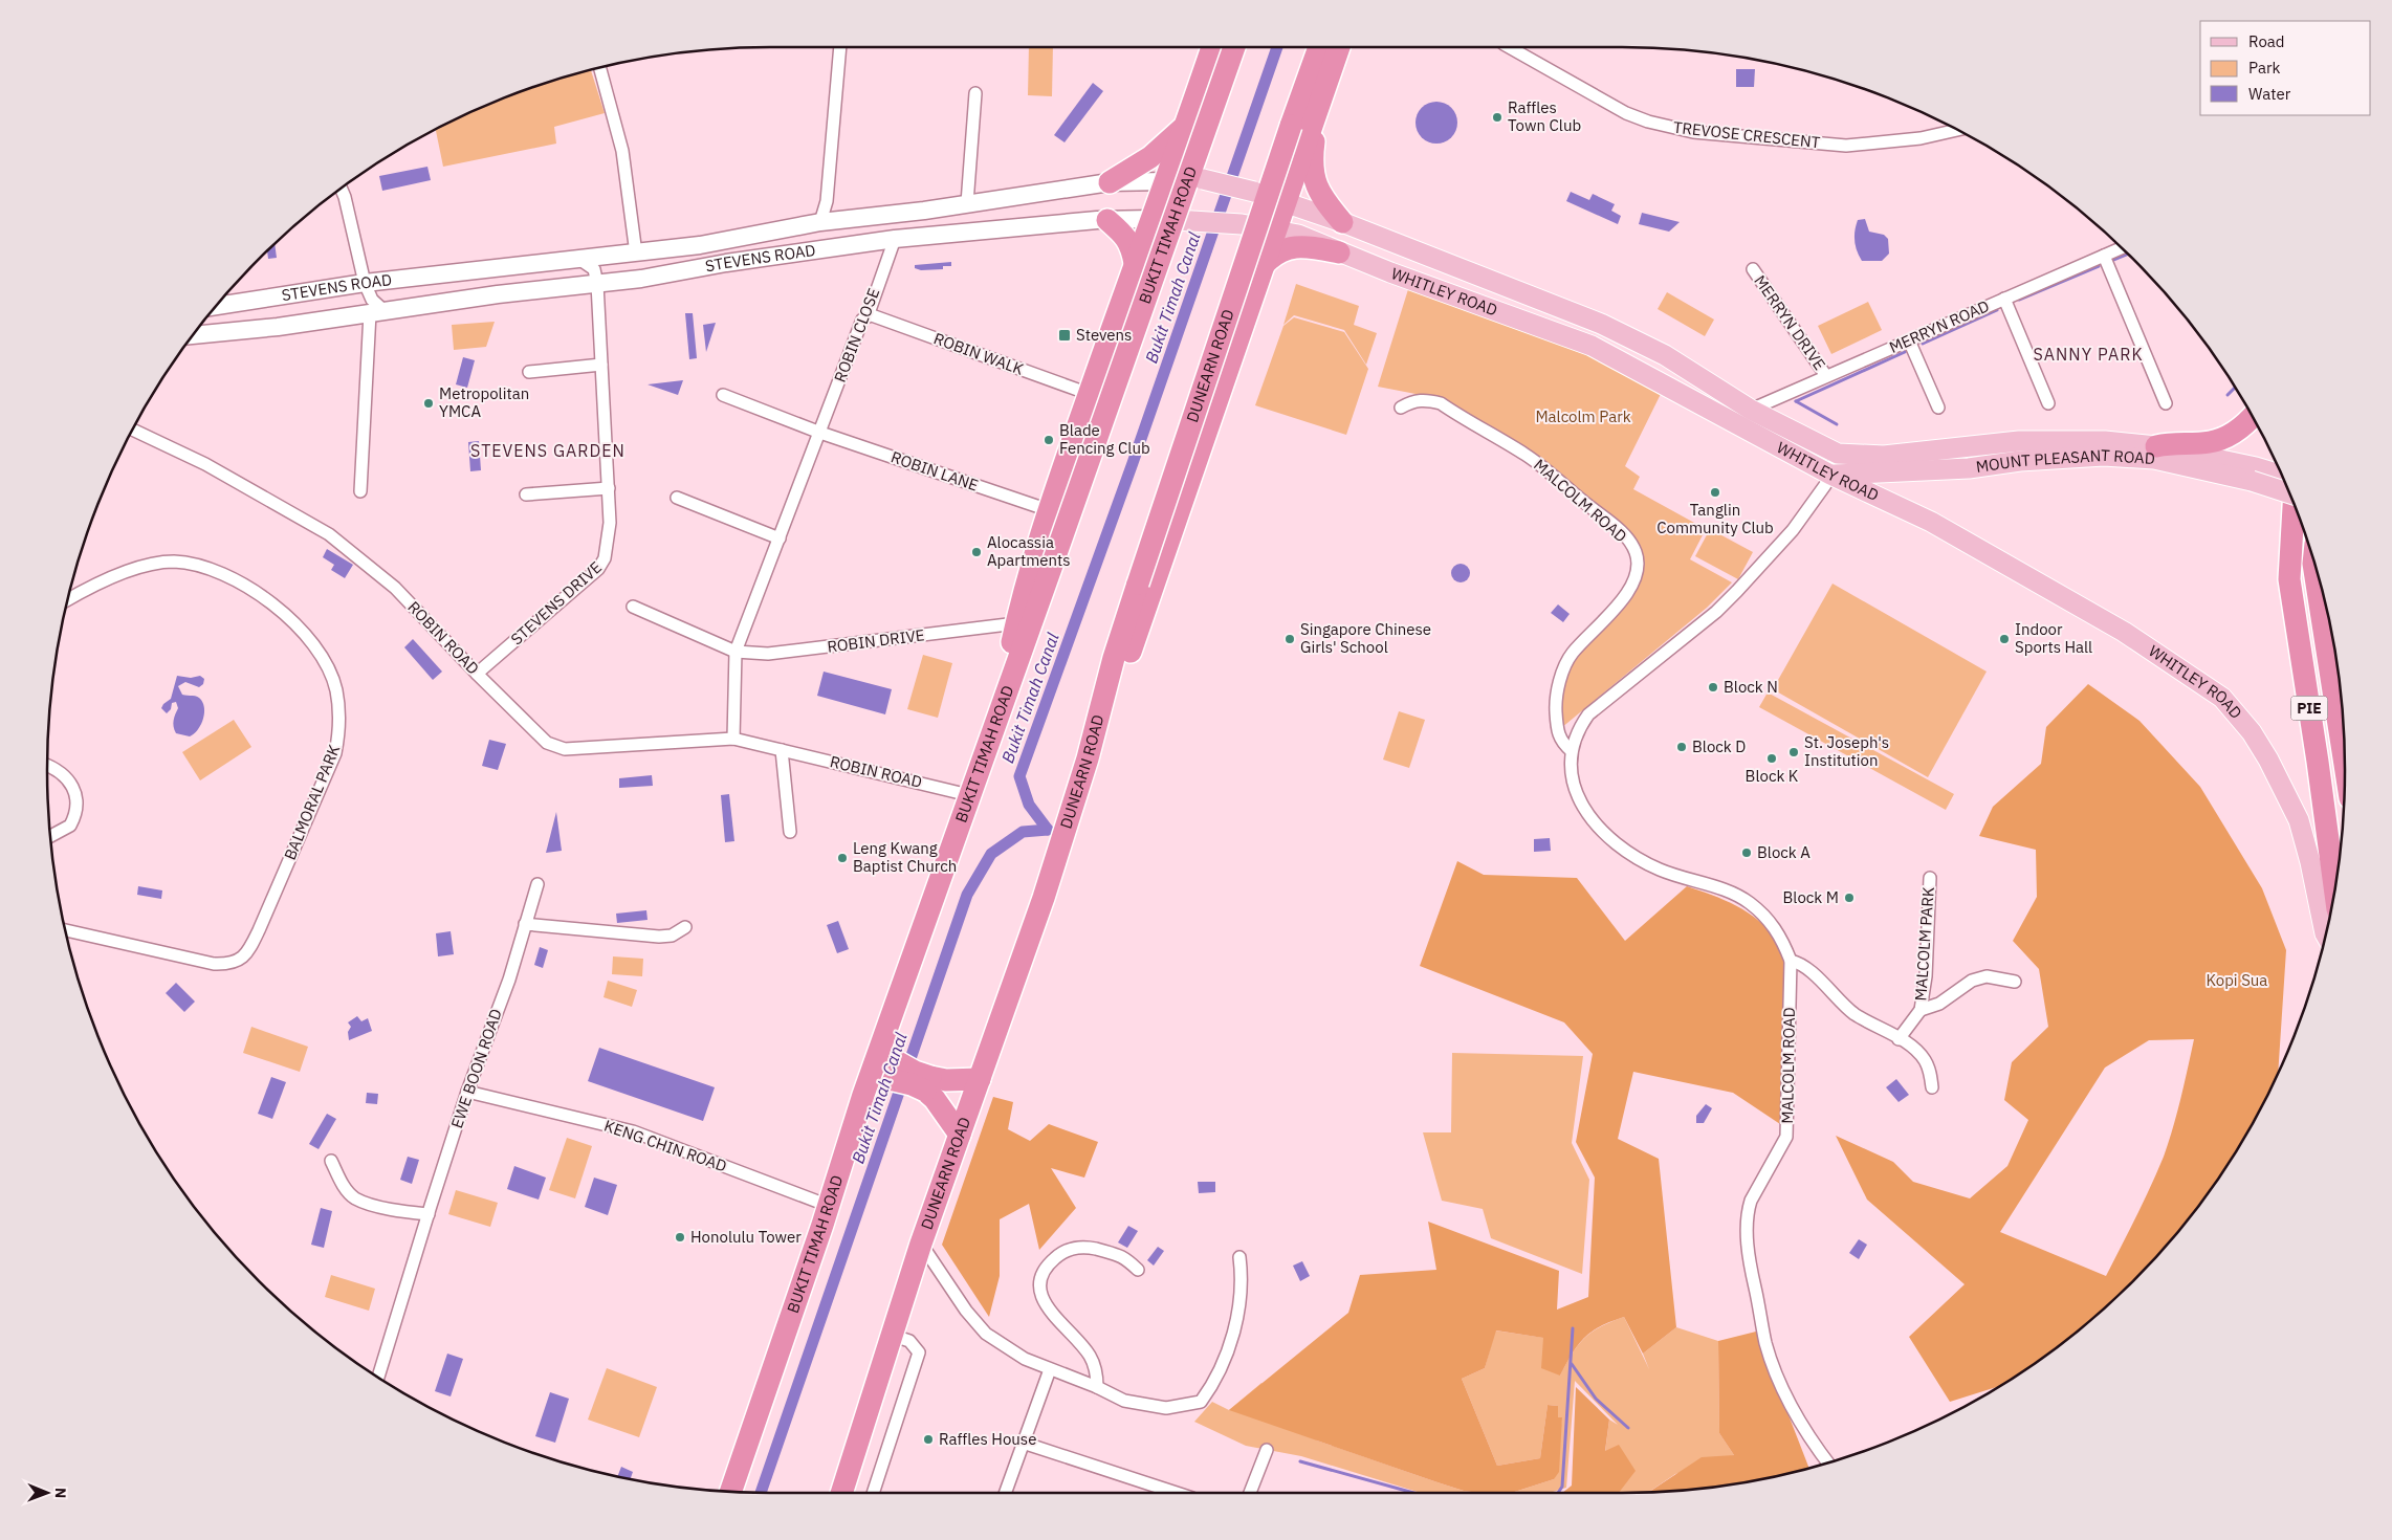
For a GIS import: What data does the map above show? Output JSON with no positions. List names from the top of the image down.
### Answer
{
  "streets": {
    "highway": ["BUKIT TIMAH ROAD", "DUNEARN ROAD", "PIE"],
    "main road": ["STEVENS ROAD", "WHITLEY ROAD", "MOUNT PLEASANT ROAD"],
    "street": [
      "TREVOSE CRESCENT",
      "MERRYN DRIVE",
      "MERRYN ROAD",
      "ROBIN CLOSE",
      "ROBIN WALK",
      "ROBIN LANE",
      "MALCOLM ROAD",
      "STEVENS DRIVE",
      "ROBIN ROAD",
      "ROBIN DRIVE",
      "BALMORAL PARK",
      "MALCOLM PARK",
      "EWE BOON ROAD",
      "KENG CHIN ROAD"
    ]
  },
  "crossings": [
    ["BUKIT TIMAH ROAD", "ROBIN ROAD"],
    ["BUKIT TIMAH ROAD", "KENG CHIN ROAD"],
    ["STEVENS ROAD", "WHITLEY ROAD"],
    ["STEVENS ROAD", "ROBIN CLOSE"],
    ["STEVENS ROAD", "STEVENS DRIVE"],
    ["WHITLEY ROAD", "MERRYN ROAD"],
    ["WHITLEY ROAD", "MOUNT PLEASANT ROAD"],
    ["WHITLEY ROAD", "MALCOLM ROAD"],
    ["MERRYN DRIVE", "MERRYN ROAD"],
    ["ROBIN CLOSE", "ROBIN WALK"],
    ["ROBIN CLOSE", "ROBIN LANE"],
    ["ROBIN CLOSE", "ROBIN ROAD"],
    ["ROBIN CLOSE", "ROBIN DRIVE"],
    ["MOUNT PLEASANT ROAD", "MALCOLM ROAD"],
    ["STEVENS DRIVE", "ROBIN ROAD"],
    ["EWE BOON ROAD", "KENG CHIN ROAD"]
  ],
  "districts": ["SANNY PARK", "STEVENS GARDEN"],
  "water": ["Bukit Timah Canal"],
  "parks": ["Malcolm Park", "Kopi Sua"],
  "places": {
    "other": [
      "Raffles Town Club",
      "Metropolitan YMCA",
      "Blade Fencing Club",
      "Tanglin Community Club",
      "Alocassia Apartments",
      "Singapore Chinese Girls' School",
      "Indoor Sports Hall",
      "Block N",
      "Block D",
      "St. Joseph's Institution",
      "Block K",
      "Block A",
      "Leng Kwang Baptist Church",
      "Block M",
      "Honolulu Tower",
      "Raffles House"
    ],
    "transit": ["Stevens"]
  },
  "legend": ["Road", "Park", "Water"],
  "north": "right"
}
